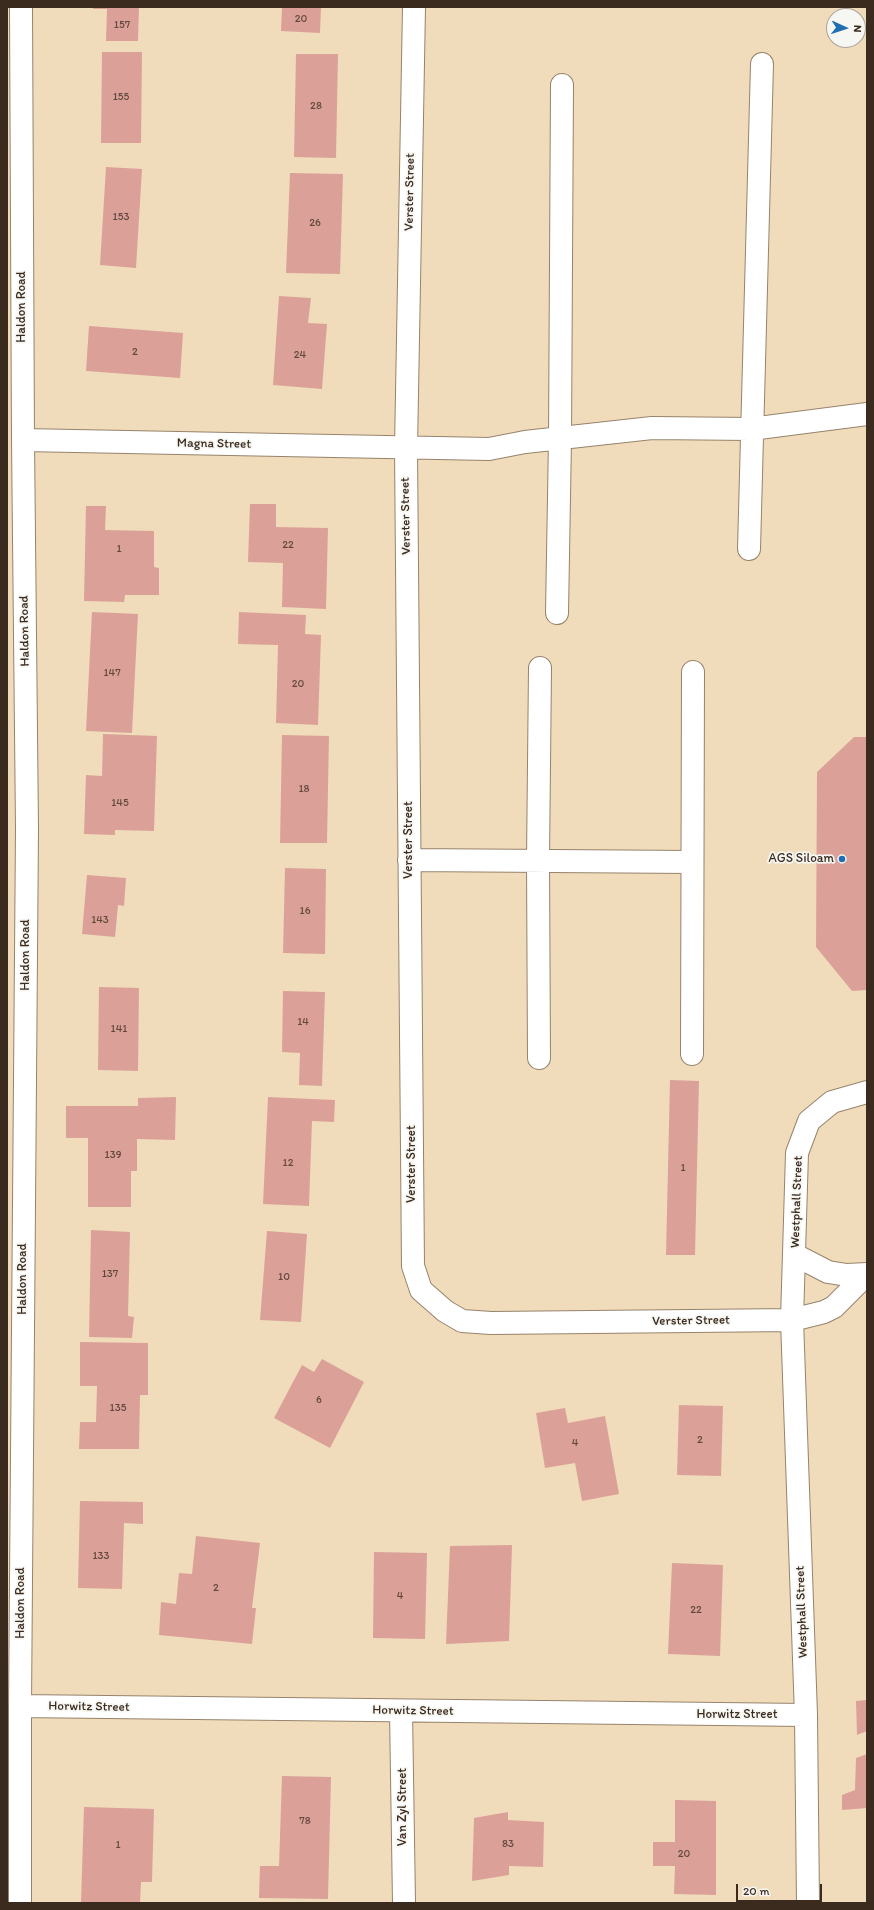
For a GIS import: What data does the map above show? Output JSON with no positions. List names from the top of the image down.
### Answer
{
  "streets": {
    "street": [
      "Verster Street",
      "Haldon Road",
      "Magna Street",
      "Westphall Street",
      "Horwitz Street",
      "Van Zyl Street"
    ]
  },
  "crossings": [
    ["Verster Street", "Magna Street"],
    ["Verster Street", "Westphall Street"],
    ["Haldon Road", "Magna Street"],
    ["Haldon Road", "Horwitz Street"],
    ["Westphall Street", "Horwitz Street"],
    ["Horwitz Street", "Van Zyl Street"]
  ],
  "places": ["AGS Siloam"],
  "house_numbers": [
    "20",
    "157",
    "155",
    "28",
    "153",
    "26",
    "2",
    "24",
    "22",
    "1",
    "147",
    "20",
    "18",
    "145",
    "16",
    "143",
    "14",
    "141",
    "139",
    "12",
    "1",
    "137",
    "10",
    "6",
    "135",
    "2",
    "4",
    "133",
    "2",
    "4",
    "22",
    "78",
    "83",
    "1",
    "20"
  ],
  "scale_bar": "20 m",
  "north": "right"
}
